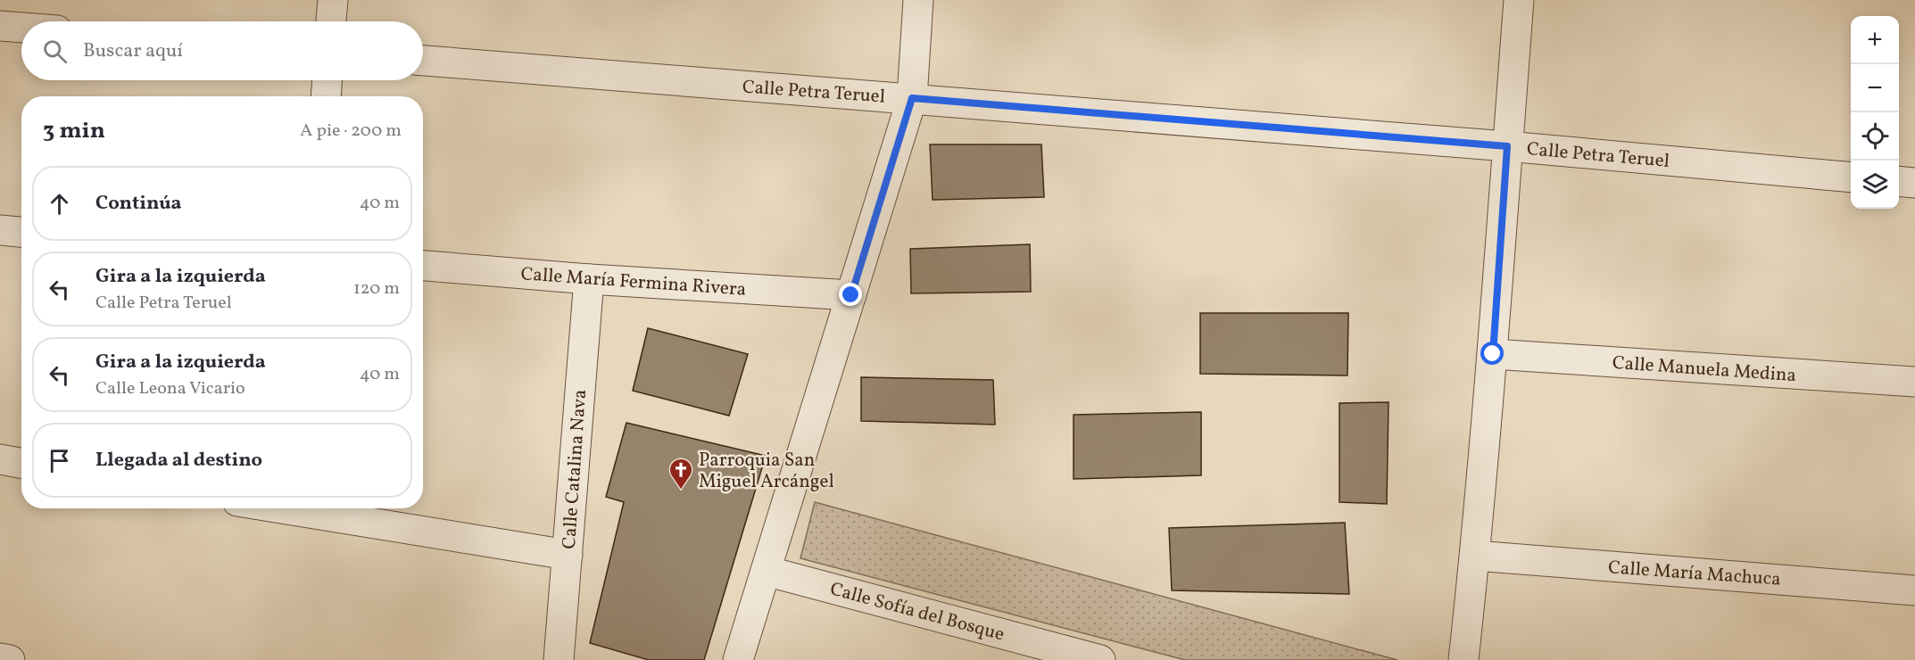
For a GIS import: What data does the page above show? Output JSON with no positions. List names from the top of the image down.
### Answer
{
  "streets": {
    "street": [
      "Calle Petra Teruel",
      "Calle María Fermina Rivera",
      "Calle Manuela Medina",
      "Calle Catalina Nava",
      "Calle María Machuca",
      "Calle Sofía del Bosque"
    ]
  },
  "crossings": [
    ["Calle María Fermina Rivera", "Calle Catalina Nava"]
  ],
  "places": {
    "church": ["Parroquia San Miguel Arcángel"]
  },
  "page": {
    "map_buttons": ["+", "−"],
    "search": "Buscar aquí",
    "heading": ["3 min", "A pie · 200 m"],
    "list": [
      ["Continúa", "40 m"],
      ["Gira a la izquierda", "Calle Petra Teruel", "120 m"],
      ["Gira a la izquierda", "Calle Leona Vicario", "40 m"],
      "Llegada al destino"
    ]
  }
}
